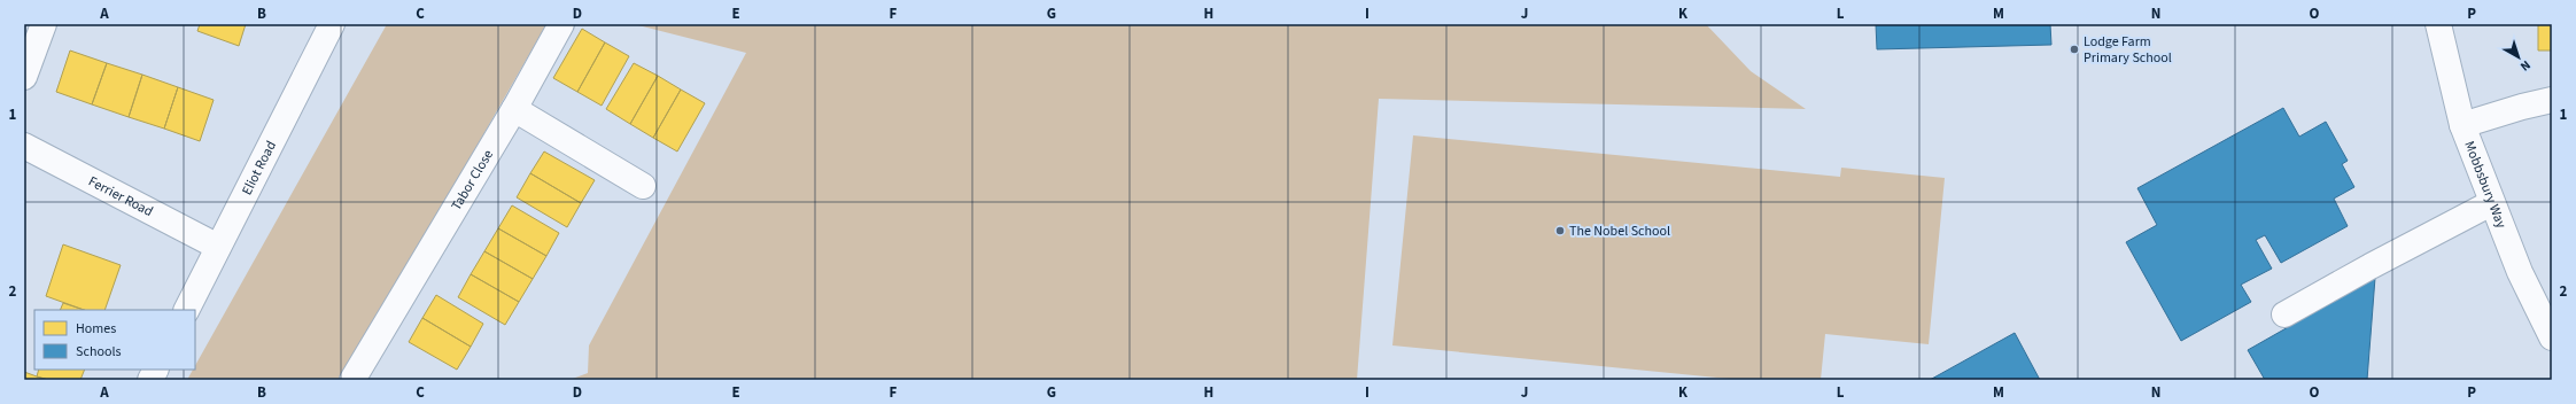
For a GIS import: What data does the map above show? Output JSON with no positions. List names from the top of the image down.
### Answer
{
  "streets": {
    "street": [
      "Eliot Road",
      "Tabor Close",
      "Mobbsbury Way",
      "Ferrier Road"
    ]
  },
  "crossings": [
    ["Eliot Road", "Ferrier Road"]
  ],
  "places": ["Lodge Farm Primary School", "The Nobel School"],
  "legend": ["Homes", "Schools"],
  "north": "bottom right",
  "grid": {
    "columns": [
      "A",
      "B",
      "C",
      "D",
      "E",
      "F",
      "G",
      "H",
      "I",
      "J",
      "K",
      "L",
      "M",
      "N",
      "O",
      "P"
    ],
    "rows": ["1", "2"]
  }
}
